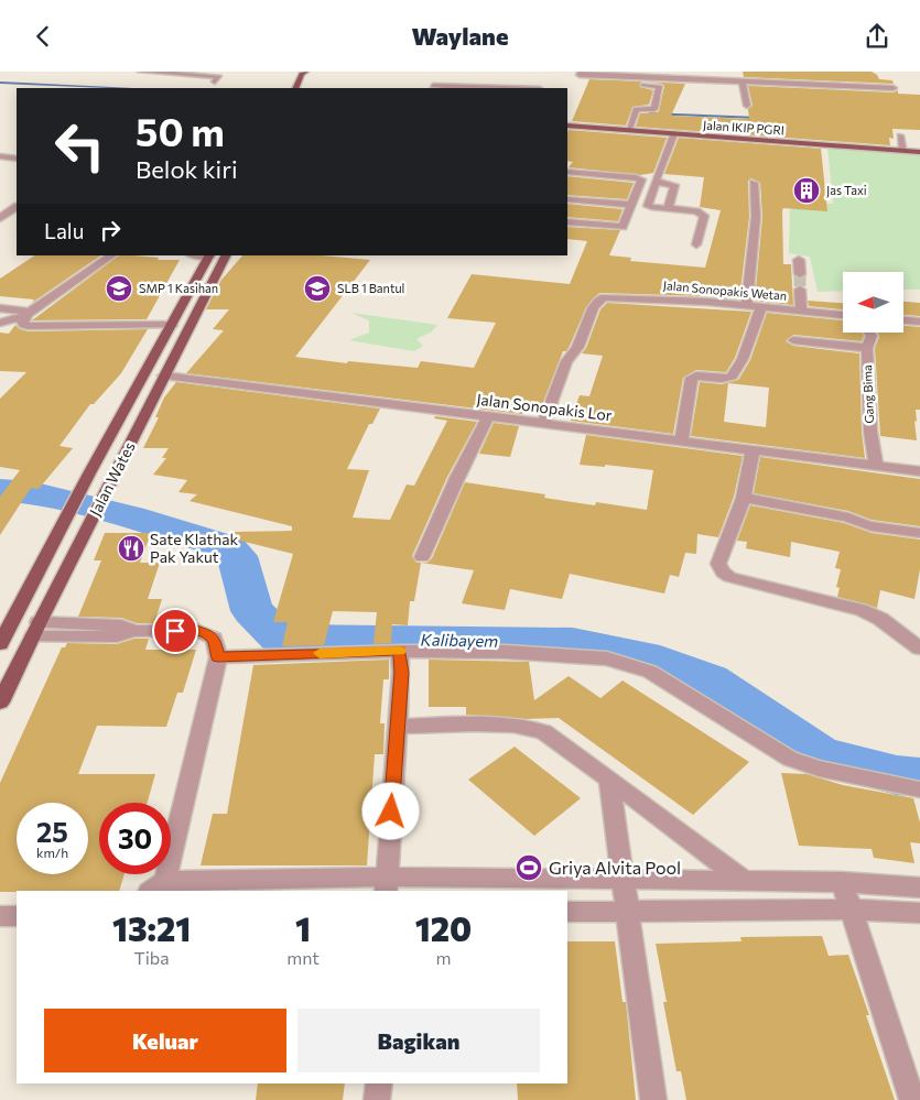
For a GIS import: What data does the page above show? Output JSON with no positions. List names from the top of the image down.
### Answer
{
  "streets": {
    "main road": ["Jalan IKIP PGRI", "Jalan Wates"],
    "street": ["Jalan Sonopakis Wetan", "Gang Bima", "Jalan Sonopakis Lor"]
  },
  "crossings": [
    ["Jalan Sonopakis Wetan", "Jalan Sonopakis Lor"],
    ["Gang Bima", "Jalan Sonopakis Lor"],
    ["Jalan Sonopakis Lor", "Jalan Wates"]
  ],
  "water": ["Kalibayem"],
  "places": {
    "building": ["Jas Taxi"],
    "school or university": ["SMP 1 Kasihan", "SLB 1 Bantul"],
    "restaurant": ["Sate Klathak Pak Yakut"],
    "sports": ["Griya Alvita Pool"]
  },
  "north": "left",
  "page": {
    "header": "Waylane",
    "turn": ["50 m", "Belok kiri"],
    "then": "Lalu",
    "speed": "25 km/h",
    "limit": "30",
    "eta": [
      "13:21",
      "Tiba",
      "1",
      "mnt",
      "120",
      "m"
    ],
    "buttons": ["Keluar", "Bagikan"]
  }
}
